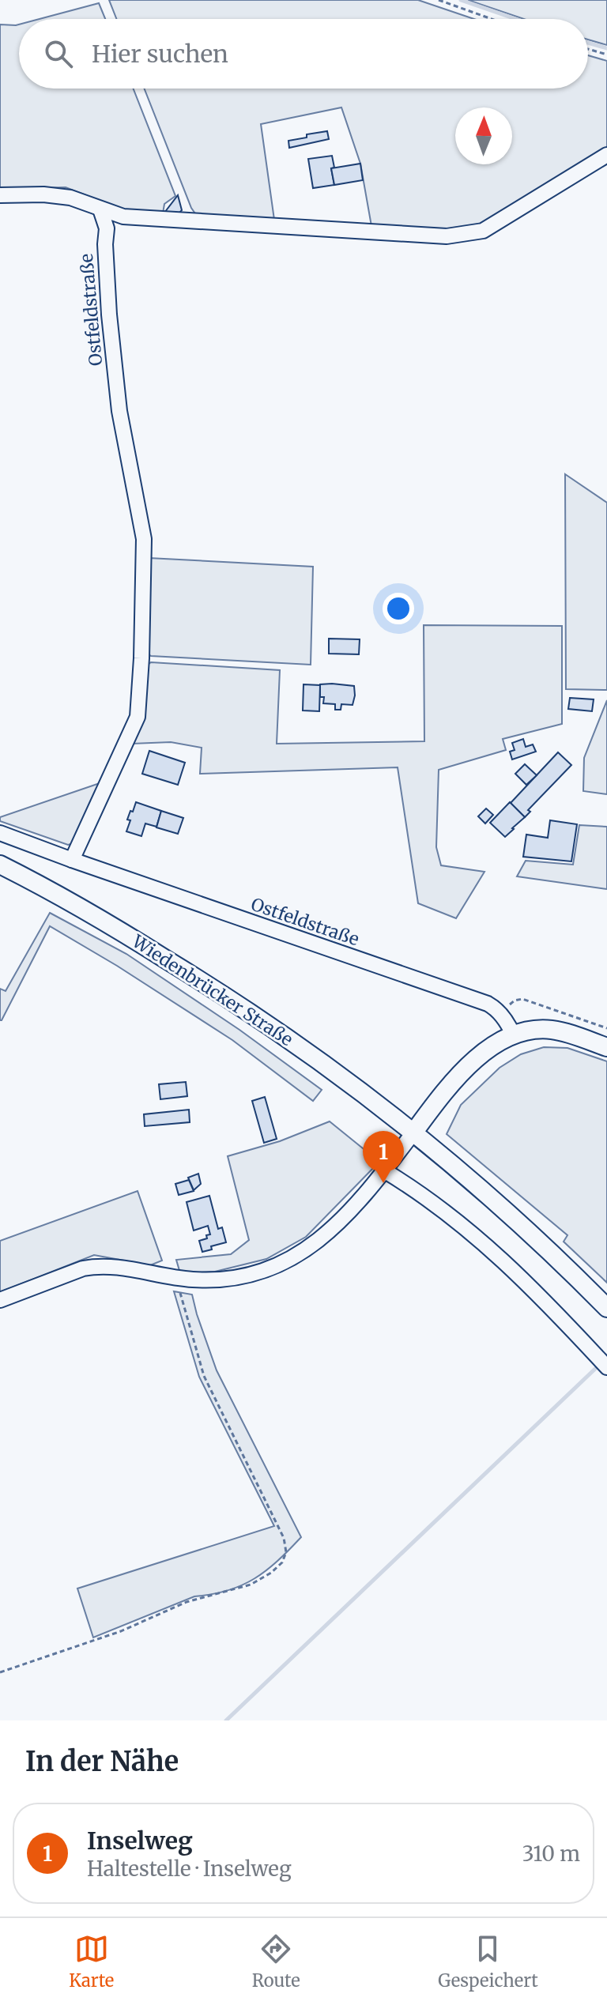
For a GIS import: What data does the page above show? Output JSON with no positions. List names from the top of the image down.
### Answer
{
  "streets": {
    "main road": ["Wiedenbrücker Straße"],
    "street": ["Ostfeldstraße"]
  },
  "north": "top",
  "page": {
    "search": "Hier suchen",
    "pins": "1",
    "heading": "In der Nähe",
    "list": [
      {
        "mark": "1",
        "name": "Inselweg",
        "note": "Haltestelle · Inselweg",
        "value": "310 m"
      }
    ],
    "nav": ["Karte", "Route", "Gespeichert"]
  }
}
